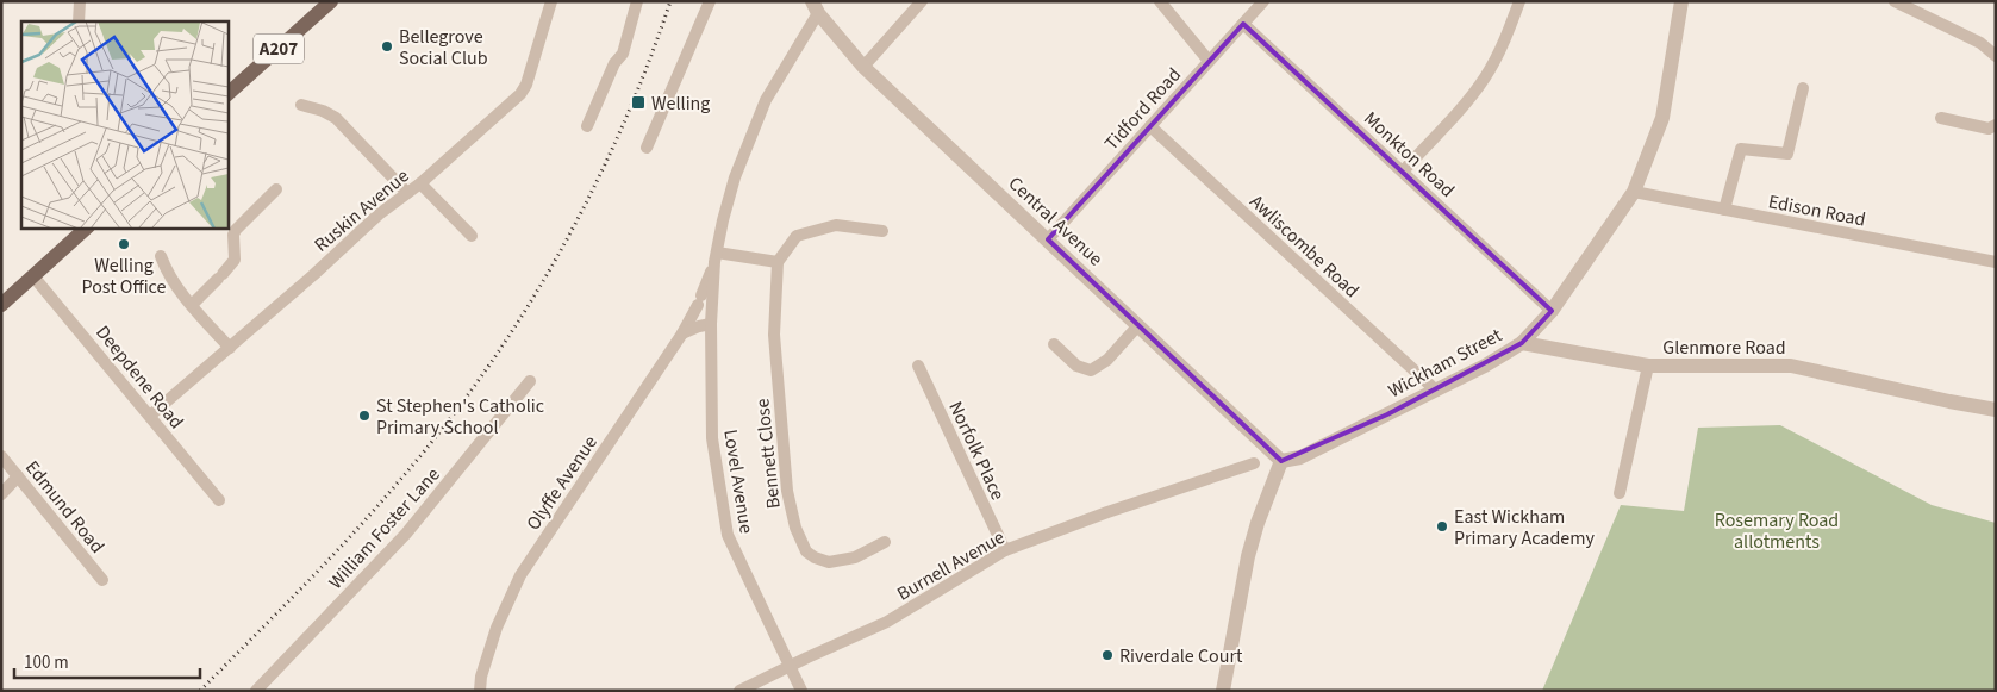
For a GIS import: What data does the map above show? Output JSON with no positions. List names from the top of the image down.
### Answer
{
  "streets": {
    "main road": ["A207"],
    "street": [
      "Tidford Road",
      "Monkton Road",
      "Ruskin Avenue",
      "Edison Road",
      "Central Avenue",
      "Awliscombe Road",
      "Glenmore Road",
      "Wickham Street",
      "Deepdene Road",
      "Norfolk Place",
      "Bennett Close",
      "Lovel Avenue",
      "Olyffe Avenue",
      "Edmund Road",
      "William Foster Lane",
      "Burnell Avenue"
    ]
  },
  "crossings": [
    ["Tidford Road", "Monkton Road"],
    ["Tidford Road", "Central Avenue"],
    ["Tidford Road", "Awliscombe Road"],
    ["Monkton Road", "Wickham Street"],
    ["Ruskin Avenue", "Deepdene Road"],
    ["Edison Road", "Wickham Street"],
    ["Central Avenue", "Wickham Street"],
    ["Central Avenue", "Lovel Avenue"],
    ["Awliscombe Road", "Wickham Street"],
    ["Glenmore Road", "Wickham Street"],
    ["Norfolk Place", "Burnell Avenue"],
    ["Lovel Avenue", "Olyffe Avenue"],
    ["Lovel Avenue", "Burnell Avenue"]
  ],
  "parks": ["Rosemary Road allotments"],
  "places": {
    "other": [
      "Bellegrove Social Club",
      "Welling Post Office",
      "St Stephen's Catholic Primary School",
      "East Wickham Primary Academy",
      "Riverdale Court"
    ],
    "transit": ["Welling"]
  },
  "scale_bar": "100 m"
}
